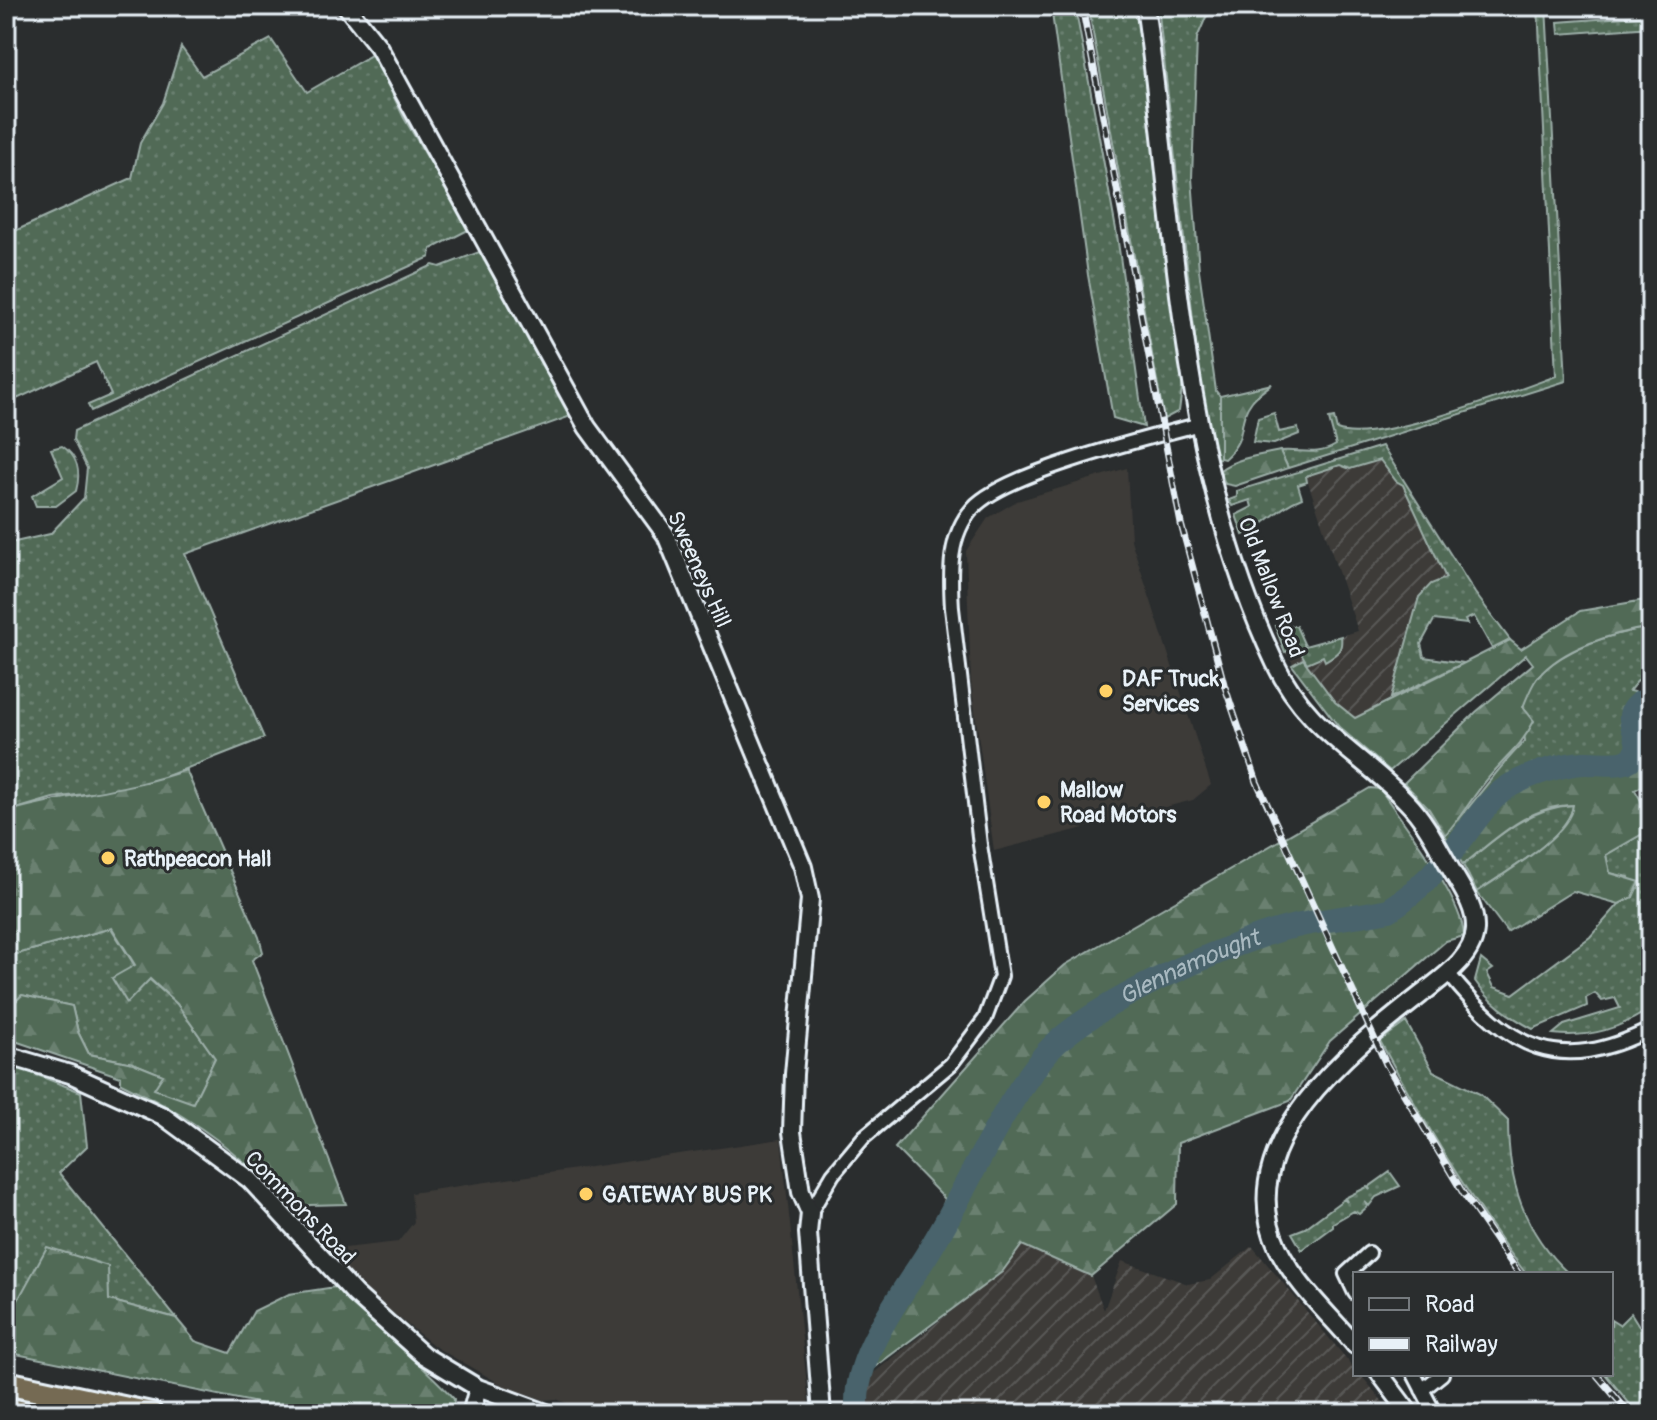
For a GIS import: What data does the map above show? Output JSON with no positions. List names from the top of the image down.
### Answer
{
  "streets": {
    "street": ["Sweeneys Hill", "Old Mallow Road", "Commons Road"]
  },
  "water": ["Glennamought"],
  "places": [
    "DAF Truck Services",
    "Mallow Road Motors",
    "Rathpeacon Hall",
    "GATEWAY BUS PK"
  ],
  "legend": ["Road", "Railway"]
}
